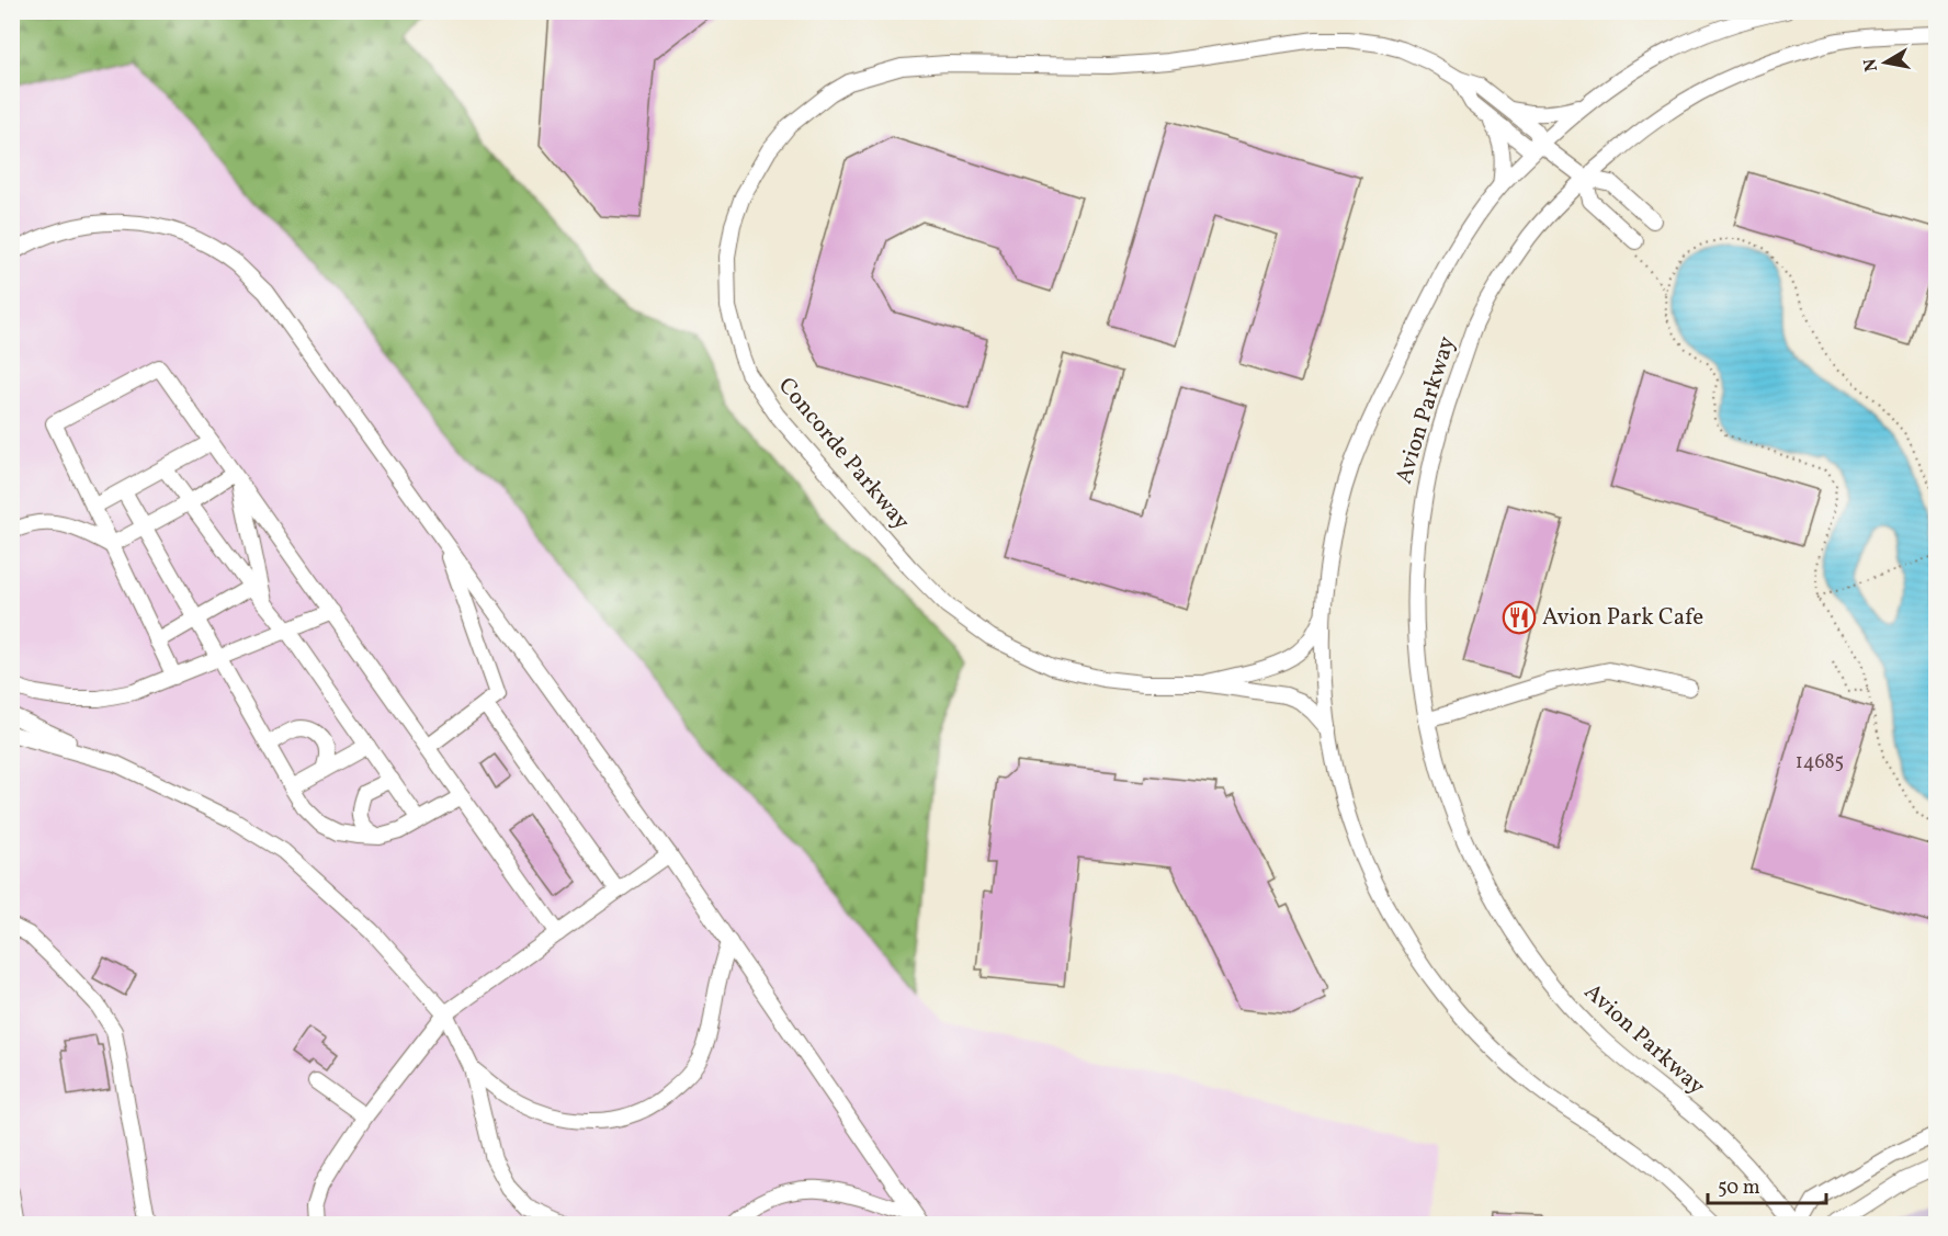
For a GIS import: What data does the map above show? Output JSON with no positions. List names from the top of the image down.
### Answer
{
  "streets": {
    "street": ["Avion Parkway", "Concorde Parkway"]
  },
  "crossings": [
    ["Avion Parkway", "Concorde Parkway"]
  ],
  "places": {
    "restaurant": ["Avion Park Cafe"]
  },
  "house_numbers": ["14685"],
  "scale_bar": "50 m",
  "north": "left"
}
